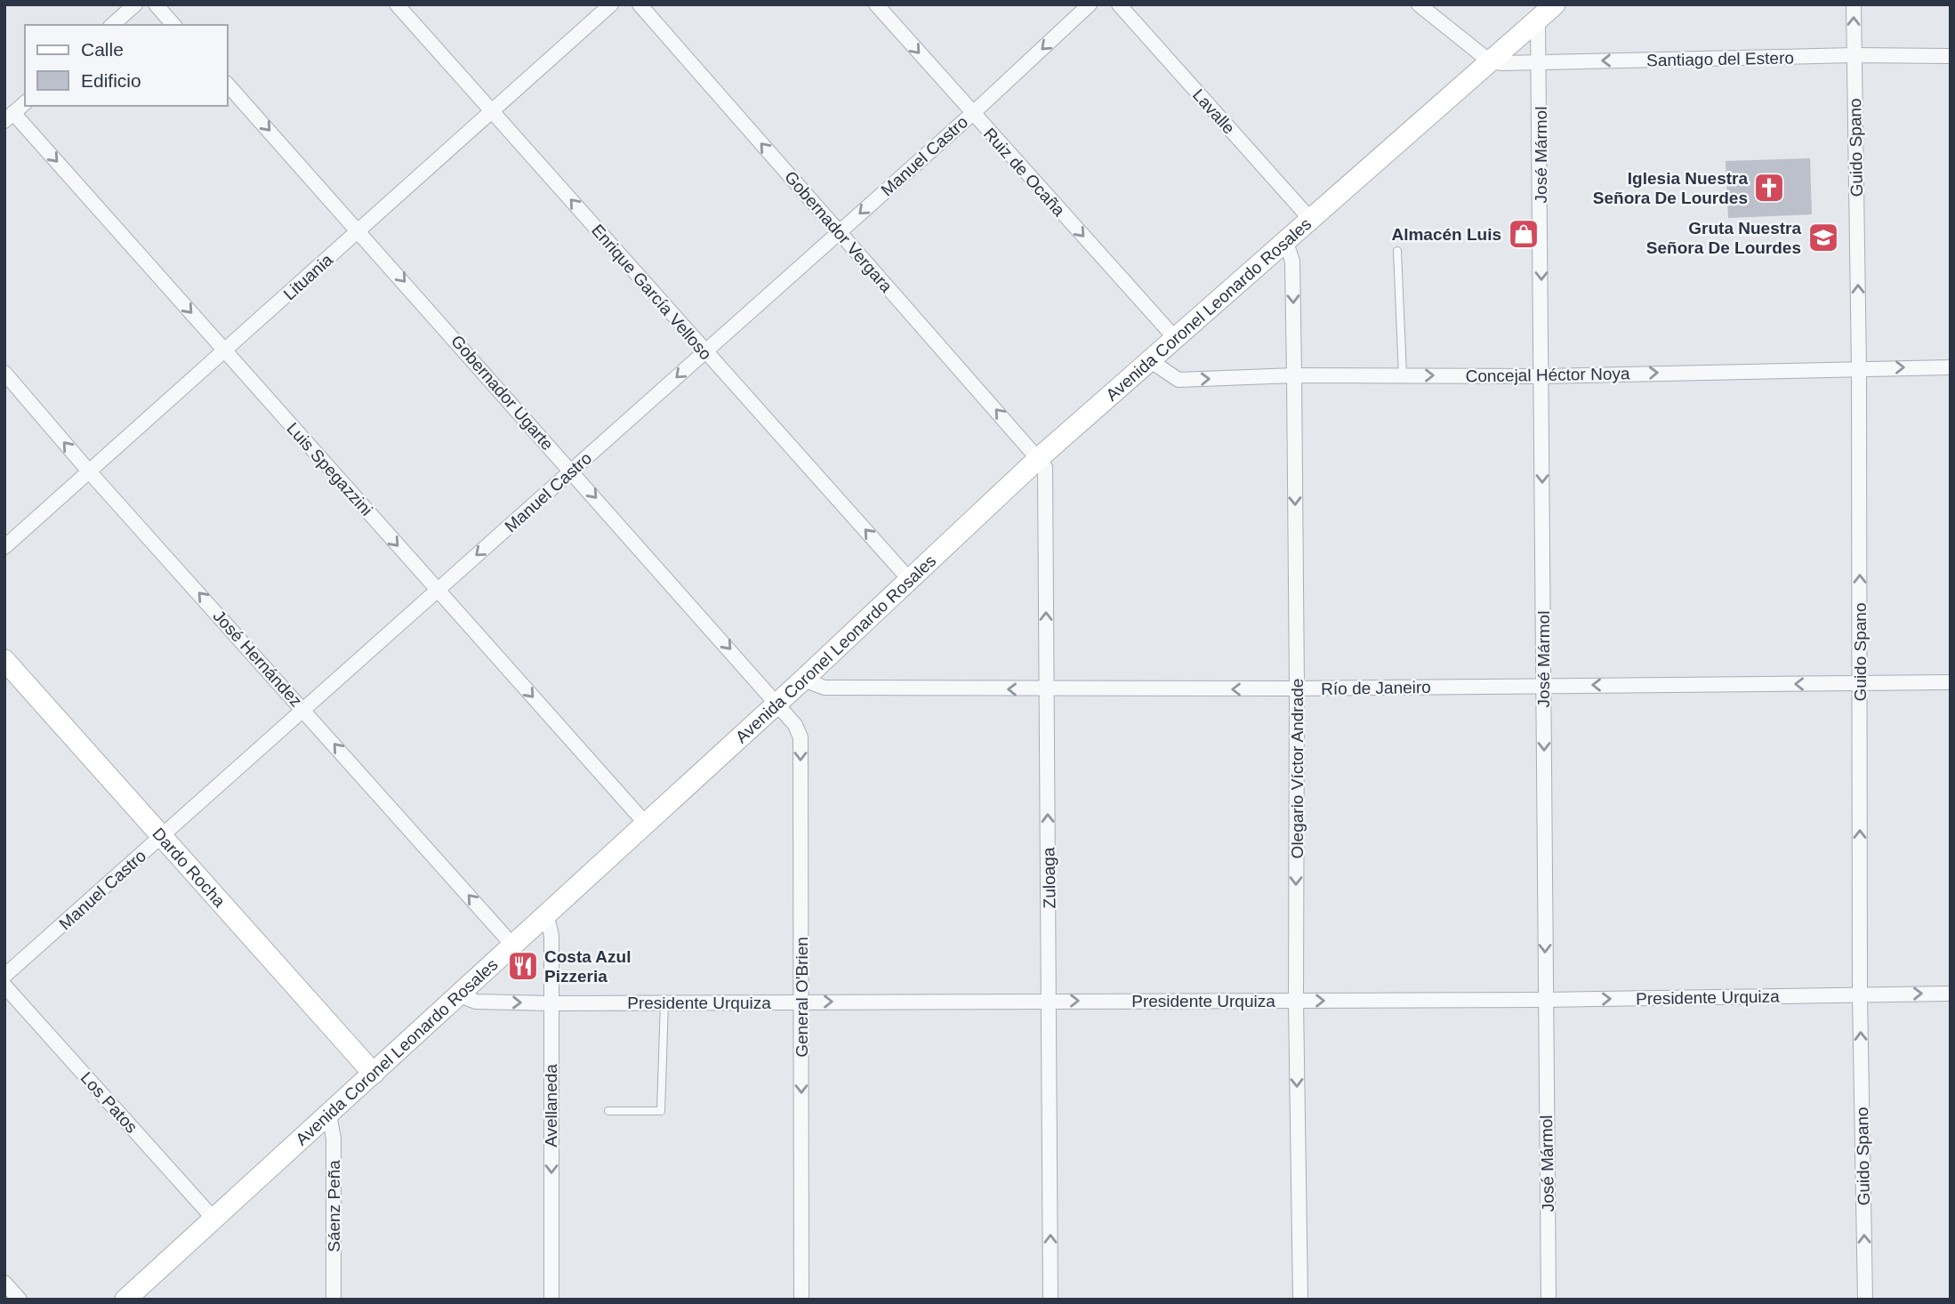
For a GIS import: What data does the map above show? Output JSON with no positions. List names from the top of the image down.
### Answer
{
  "streets": {
    "street": [
      "Santiago del Estero",
      "Lavalle",
      "Guido Spano",
      "José Mármol",
      "Manuel Castro",
      "Ruiz de Ocaña",
      "Gobernador Vergara",
      "Lituania",
      "Enrique García Velloso",
      "Avenida Coronel Leonardo Rosales",
      "Concejal Héctor Noya",
      "Gobernador Ugarte",
      "Luis Spegazzini",
      "José Hernández",
      "Río de Janeiro",
      "Olegario Víctor Andrade",
      "Dardo Rocha",
      "Zuloaga",
      "General O'Brien",
      "Presidente Urquiza",
      "Los Patos",
      "Avellaneda",
      "Sáenz Peña"
    ]
  },
  "crossings": [
    ["Santiago del Estero", "Guido Spano"],
    ["Santiago del Estero", "José Mármol"],
    ["Santiago del Estero", "Avenida Coronel Leonardo Rosales"],
    ["Lavalle", "Avenida Coronel Leonardo Rosales"],
    ["Guido Spano", "Concejal Héctor Noya"],
    ["Guido Spano", "Río de Janeiro"],
    ["Guido Spano", "Presidente Urquiza"],
    ["José Mármol", "Avenida Coronel Leonardo Rosales"],
    ["José Mármol", "Concejal Héctor Noya"],
    ["José Mármol", "Río de Janeiro"],
    ["José Mármol", "Presidente Urquiza"],
    ["Manuel Castro", "Ruiz de Ocaña"],
    ["Manuel Castro", "Gobernador Vergara"],
    ["Manuel Castro", "Enrique García Velloso"],
    ["Manuel Castro", "Gobernador Ugarte"],
    ["Manuel Castro", "Luis Spegazzini"],
    ["Manuel Castro", "José Hernández"],
    ["Manuel Castro", "Dardo Rocha"],
    ["Ruiz de Ocaña", "Avenida Coronel Leonardo Rosales"],
    ["Gobernador Vergara", "Avenida Coronel Leonardo Rosales"],
    ["Gobernador Vergara", "Zuloaga"],
    ["Lituania", "Enrique García Velloso"],
    ["Lituania", "Gobernador Ugarte"],
    ["Lituania", "Luis Spegazzini"],
    ["Lituania", "José Hernández"],
    ["Enrique García Velloso", "Avenida Coronel Leonardo Rosales"],
    ["Avenida Coronel Leonardo Rosales", "Concejal Héctor Noya"],
    ["Avenida Coronel Leonardo Rosales", "Gobernador Ugarte"],
    ["Avenida Coronel Leonardo Rosales", "Luis Spegazzini"],
    ["Avenida Coronel Leonardo Rosales", "José Hernández"],
    ["Avenida Coronel Leonardo Rosales", "Río de Janeiro"],
    ["Avenida Coronel Leonardo Rosales", "Olegario Víctor Andrade"],
    ["Avenida Coronel Leonardo Rosales", "Dardo Rocha"],
    ["Avenida Coronel Leonardo Rosales", "Zuloaga"],
    ["Avenida Coronel Leonardo Rosales", "General O'Brien"],
    ["Avenida Coronel Leonardo Rosales", "Presidente Urquiza"],
    ["Avenida Coronel Leonardo Rosales", "Los Patos"],
    ["Avenida Coronel Leonardo Rosales", "Avellaneda"],
    ["Avenida Coronel Leonardo Rosales", "Sáenz Peña"],
    ["Concejal Héctor Noya", "Olegario Víctor Andrade"],
    ["Gobernador Ugarte", "General O'Brien"],
    ["Río de Janeiro", "Olegario Víctor Andrade"],
    ["Río de Janeiro", "Zuloaga"],
    ["Olegario Víctor Andrade", "Presidente Urquiza"],
    ["Zuloaga", "Presidente Urquiza"],
    ["General O'Brien", "Presidente Urquiza"],
    ["Presidente Urquiza", "Avellaneda"]
  ],
  "one_way": [
    "Santiago del Estero",
    "Guido Spano",
    "José Mármol",
    "Manuel Castro",
    "Ruiz de Ocaña",
    "Gobernador Vergara",
    "Enrique García Velloso",
    "Concejal Héctor Noya",
    "Gobernador Ugarte",
    "Luis Spegazzini",
    "José Hernández",
    "Río de Janeiro",
    "Olegario Víctor Andrade",
    "Zuloaga",
    "General O'Brien",
    "Presidente Urquiza",
    "Avellaneda"
  ],
  "places": {
    "church": ["Iglesia Nuestra Señora De Lourdes"],
    "shop": ["Almacén Luis"],
    "school or university": ["Gruta Nuestra Señora De Lourdes"],
    "restaurant": ["Costa Azul Pizzeria"]
  },
  "legend": ["Calle", "Edificio"]
}
